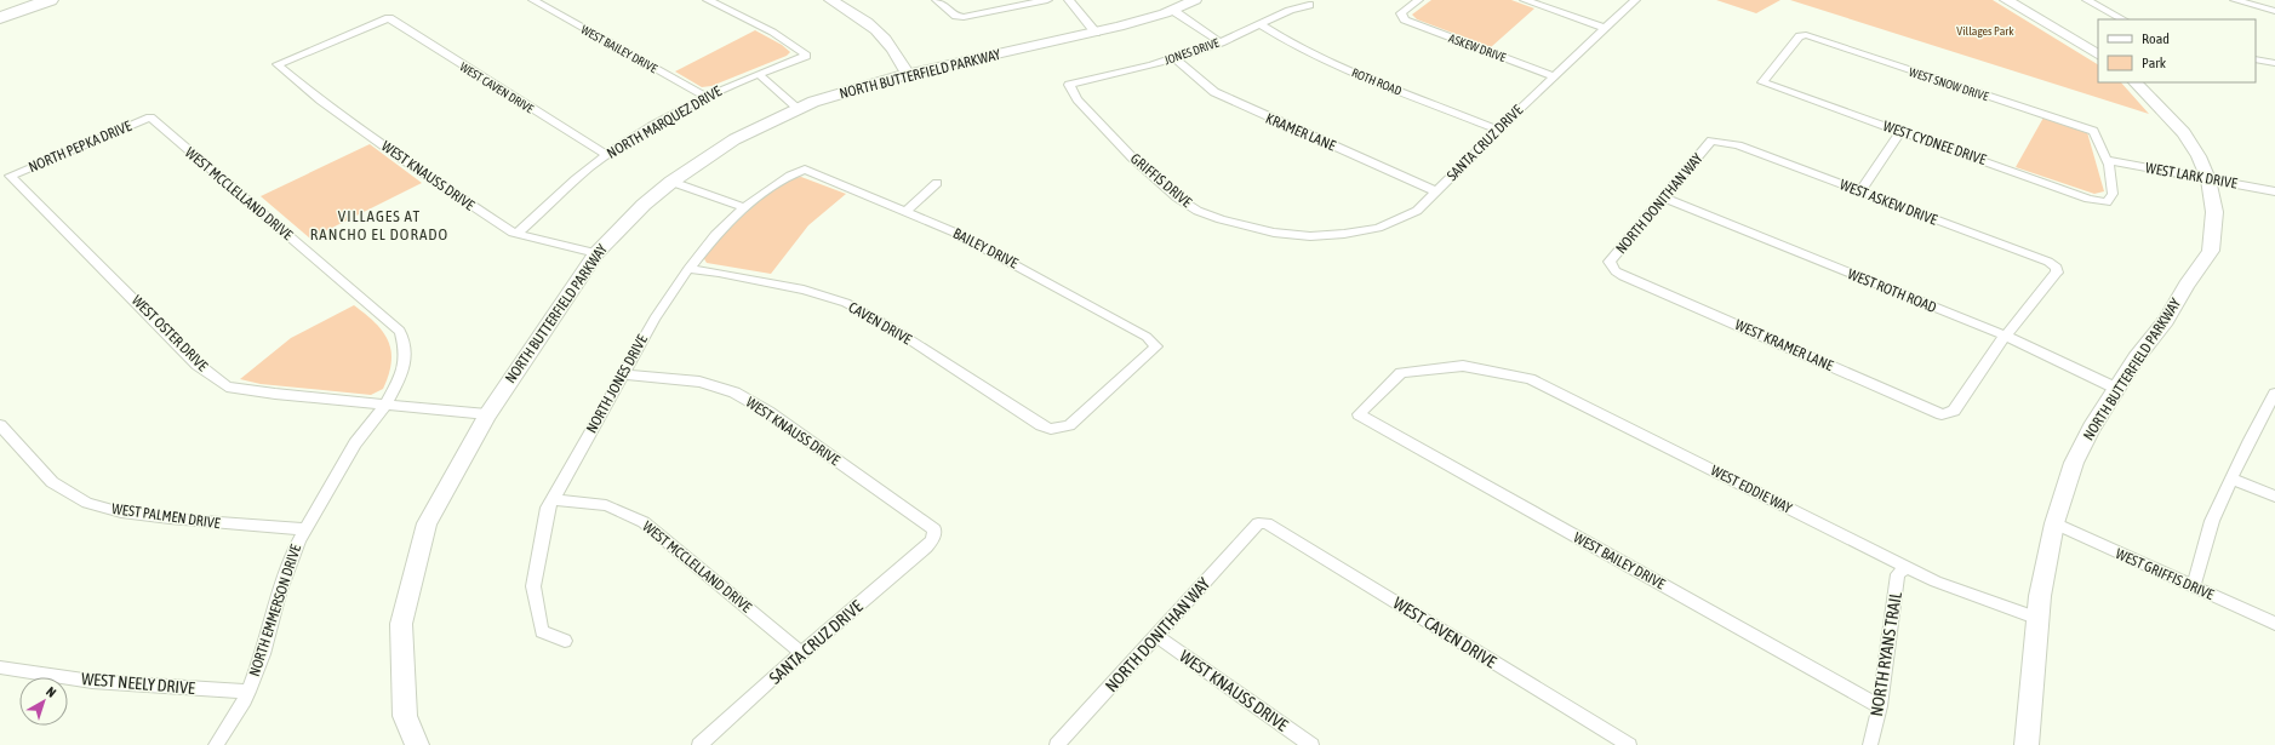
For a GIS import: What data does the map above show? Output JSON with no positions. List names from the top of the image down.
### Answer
{
  "streets": {
    "street": [
      "ASKEW DRIVE",
      "WEST BAILEY DRIVE",
      "JONES DRIVE",
      "NORTH BUTTERFIELD PARKWAY",
      "ROTH ROAD",
      "WEST SNOW DRIVE",
      "WEST CAVEN DRIVE",
      "NORTH MARQUEZ DRIVE",
      "KRAMER LANE",
      "SANTA CRUZ DRIVE",
      "WEST CYDNEE DRIVE",
      "NORTH PEPKA DRIVE",
      "WEST KNAUSS DRIVE",
      "WEST LARK DRIVE",
      "GRIFFIS DRIVE",
      "WEST MCCLELLAND DRIVE",
      "WEST ASKEW DRIVE",
      "NORTH DONITHAN WAY",
      "BAILEY DRIVE",
      "WEST ROTH ROAD",
      "CAVEN DRIVE",
      "WEST OSTER DRIVE",
      "WEST KRAMER LANE",
      "NORTH JONES DRIVE",
      "WEST EDDIE WAY",
      "WEST PALMEN DRIVE",
      "WEST GRIFFIS DRIVE",
      "NORTH EMMERSON DRIVE",
      "NORTH RYANS TRAIL",
      "WEST NEELY DRIVE"
    ]
  },
  "crossings": [
    ["ASKEW DRIVE", "SANTA CRUZ DRIVE"],
    ["WEST BAILEY DRIVE", "NORTH MARQUEZ DRIVE"],
    ["WEST BAILEY DRIVE", "WEST EDDIE WAY"],
    ["WEST BAILEY DRIVE", "NORTH RYANS TRAIL"],
    ["JONES DRIVE", "ROTH ROAD"],
    ["JONES DRIVE", "KRAMER LANE"],
    ["JONES DRIVE", "GRIFFIS DRIVE"],
    ["NORTH BUTTERFIELD PARKWAY", "WEST KNAUSS DRIVE"],
    ["NORTH BUTTERFIELD PARKWAY", "WEST LARK DRIVE"],
    ["NORTH BUTTERFIELD PARKWAY", "WEST ROTH ROAD"],
    ["NORTH BUTTERFIELD PARKWAY", "WEST OSTER DRIVE"],
    ["NORTH BUTTERFIELD PARKWAY", "WEST EDDIE WAY"],
    ["NORTH BUTTERFIELD PARKWAY", "WEST GRIFFIS DRIVE"],
    ["ROTH ROAD", "SANTA CRUZ DRIVE"],
    ["WEST SNOW DRIVE", "WEST CYDNEE DRIVE"],
    ["WEST SNOW DRIVE", "WEST LARK DRIVE"],
    ["WEST CAVEN DRIVE", "NORTH MARQUEZ DRIVE"],
    ["WEST CAVEN DRIVE", "WEST KNAUSS DRIVE"],
    ["WEST CAVEN DRIVE", "NORTH DONITHAN WAY"],
    ["NORTH MARQUEZ DRIVE", "WEST KNAUSS DRIVE"],
    ["KRAMER LANE", "SANTA CRUZ DRIVE"],
    ["SANTA CRUZ DRIVE", "WEST KNAUSS DRIVE"],
    ["SANTA CRUZ DRIVE", "GRIFFIS DRIVE"],
    ["SANTA CRUZ DRIVE", "WEST MCCLELLAND DRIVE"],
    ["WEST CYDNEE DRIVE", "WEST LARK DRIVE"],
    ["NORTH PEPKA DRIVE", "WEST MCCLELLAND DRIVE"],
    ["NORTH PEPKA DRIVE", "WEST OSTER DRIVE"],
    ["WEST KNAUSS DRIVE", "NORTH DONITHAN WAY"],
    ["WEST KNAUSS DRIVE", "NORTH JONES DRIVE"],
    ["WEST MCCLELLAND DRIVE", "WEST OSTER DRIVE"],
    ["WEST MCCLELLAND DRIVE", "NORTH JONES DRIVE"],
    ["WEST MCCLELLAND DRIVE", "NORTH EMMERSON DRIVE"],
    ["WEST ASKEW DRIVE", "NORTH DONITHAN WAY"],
    ["WEST ASKEW DRIVE", "WEST ROTH ROAD"],
    ["WEST ASKEW DRIVE", "WEST KRAMER LANE"],
    ["NORTH DONITHAN WAY", "WEST ROTH ROAD"],
    ["NORTH DONITHAN WAY", "WEST KRAMER LANE"],
    ["BAILEY DRIVE", "CAVEN DRIVE"],
    ["BAILEY DRIVE", "NORTH JONES DRIVE"],
    ["WEST ROTH ROAD", "WEST KRAMER LANE"],
    ["CAVEN DRIVE", "NORTH JONES DRIVE"],
    ["WEST OSTER DRIVE", "NORTH EMMERSON DRIVE"],
    ["WEST EDDIE WAY", "NORTH RYANS TRAIL"],
    ["WEST PALMEN DRIVE", "NORTH EMMERSON DRIVE"],
    ["NORTH EMMERSON DRIVE", "WEST NEELY DRIVE"]
  ],
  "districts": ["VILLAGES AT RANCHO EL DORADO"],
  "parks": ["Villages Park"],
  "legend": ["Road", "Park"],
  "north": "top right"
}
